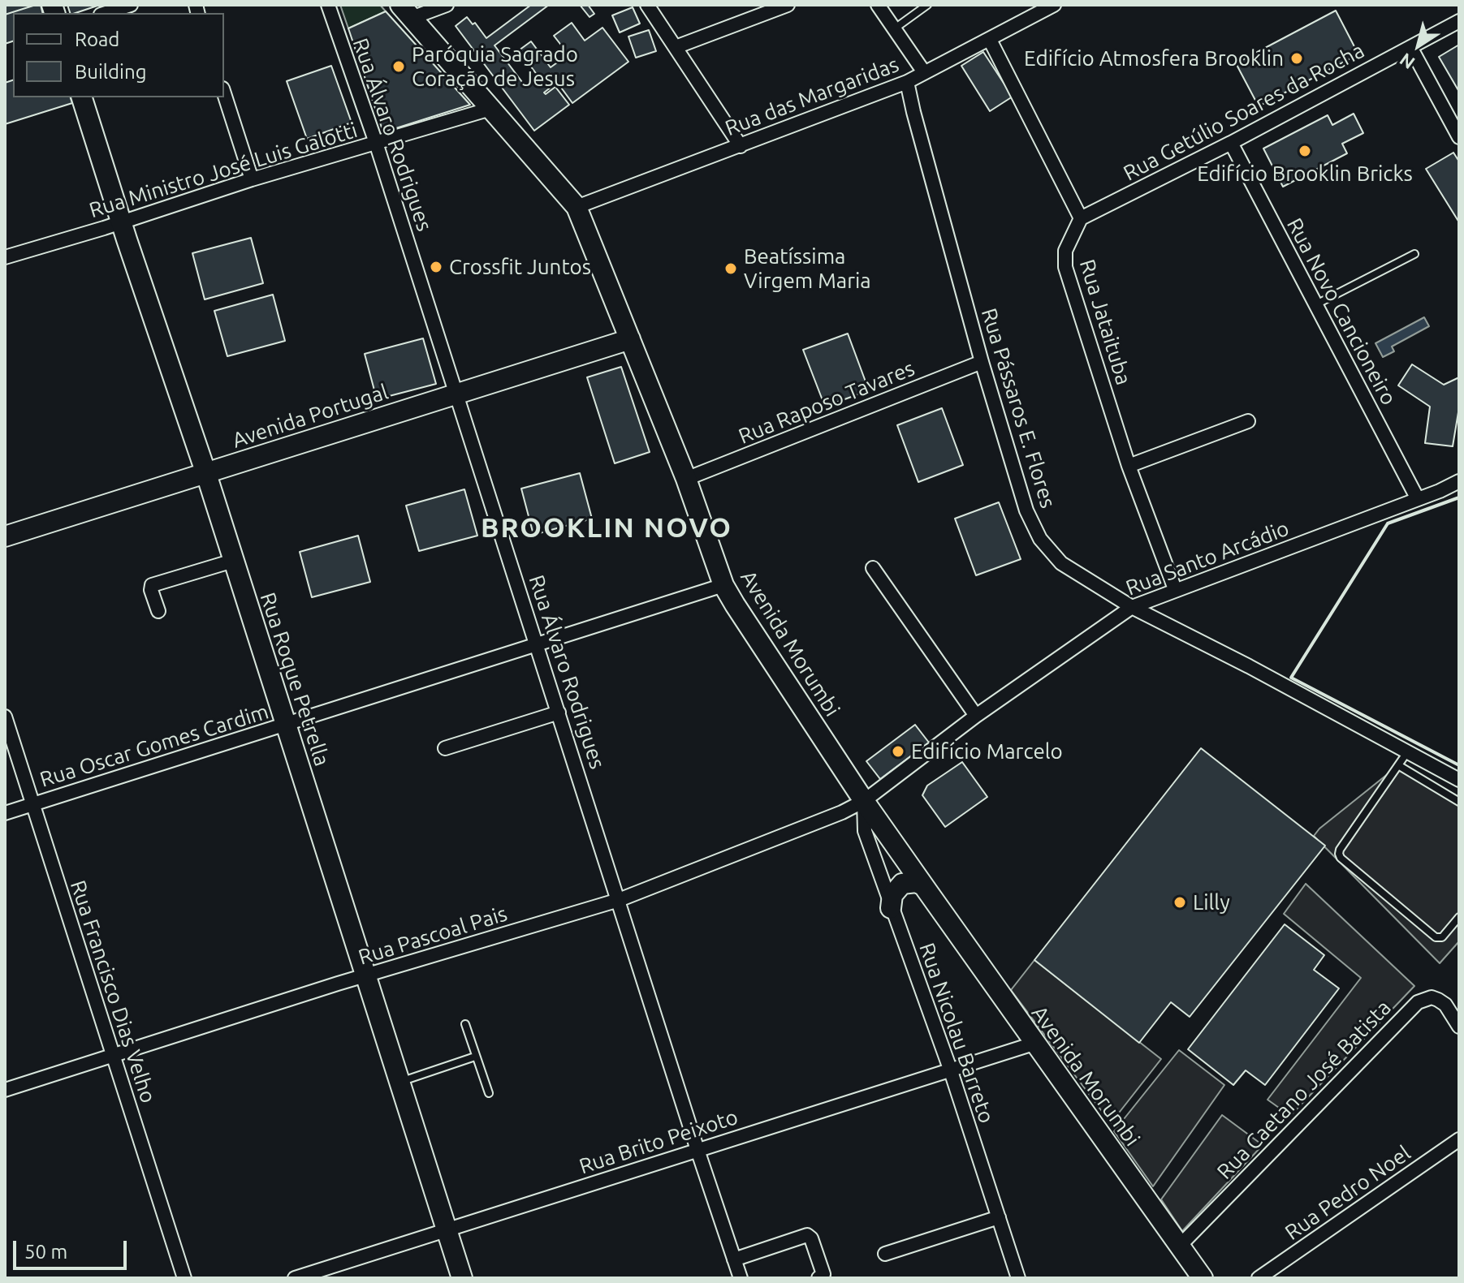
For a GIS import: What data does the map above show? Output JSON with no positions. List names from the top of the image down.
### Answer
{
  "streets": {
    "street": [
      "Rua das Margaridas",
      "Rua Getúlio Soares da Rocha",
      "Rua Álvaro Rodrigues",
      "Rua Ministro José Luis Galotti",
      "Rua Novo Cancioneiro",
      "Rua Jataituba",
      "Rua Raposo Tavares",
      "Rua Pássaros E. Flores",
      "Avenida Portugal",
      "Rua Santo Arcádio",
      "Avenida Morumbi",
      "Rua Roque Petrella",
      "Rua Oscar Gomes Cardim",
      "Rua Pascoal Pais",
      "Rua Francisco Dias Velho",
      "Rua Nicolau Barreto",
      "Rua Caetano José Batista",
      "Rua Brito Peixoto",
      "Rua Pedro Noel"
    ]
  },
  "crossings": [
    ["Rua das Margaridas", "Rua Pássaros E. Flores"],
    ["Rua das Margaridas", "Avenida Morumbi"],
    ["Rua Getúlio Soares da Rocha", "Rua Novo Cancioneiro"],
    ["Rua Getúlio Soares da Rocha", "Rua Jataituba"],
    ["Rua Álvaro Rodrigues", "Rua Ministro José Luis Galotti"],
    ["Rua Álvaro Rodrigues", "Avenida Portugal"],
    ["Rua Álvaro Rodrigues", "Rua Oscar Gomes Cardim"],
    ["Rua Álvaro Rodrigues", "Rua Pascoal Pais"],
    ["Rua Álvaro Rodrigues", "Rua Brito Peixoto"],
    ["Rua Ministro José Luis Galotti", "Avenida Morumbi"],
    ["Rua Ministro José Luis Galotti", "Rua Roque Petrella"],
    ["Rua Novo Cancioneiro", "Rua Santo Arcádio"],
    ["Rua Jataituba", "Rua Santo Arcádio"],
    ["Rua Raposo Tavares", "Rua Pássaros E. Flores"],
    ["Rua Raposo Tavares", "Avenida Morumbi"],
    ["Rua Pássaros E. Flores", "Rua Santo Arcádio"],
    ["Avenida Portugal", "Avenida Morumbi"],
    ["Avenida Portugal", "Rua Roque Petrella"],
    ["Rua Santo Arcádio", "Avenida Morumbi"],
    ["Rua Santo Arcádio", "Rua Pascoal Pais"],
    ["Rua Santo Arcádio", "Rua Nicolau Barreto"],
    ["Avenida Morumbi", "Rua Oscar Gomes Cardim"],
    ["Avenida Morumbi", "Rua Pascoal Pais"],
    ["Avenida Morumbi", "Rua Nicolau Barreto"],
    ["Avenida Morumbi", "Rua Caetano José Batista"],
    ["Avenida Morumbi", "Rua Brito Peixoto"],
    ["Rua Roque Petrella", "Rua Oscar Gomes Cardim"],
    ["Rua Roque Petrella", "Rua Pascoal Pais"],
    ["Rua Roque Petrella", "Rua Brito Peixoto"],
    ["Rua Oscar Gomes Cardim", "Rua Francisco Dias Velho"],
    ["Rua Pascoal Pais", "Rua Francisco Dias Velho"],
    ["Rua Pascoal Pais", "Rua Nicolau Barreto"],
    ["Rua Nicolau Barreto", "Rua Brito Peixoto"]
  ],
  "districts": ["BROOKLIN NOVO"],
  "places": [
    "Edifício Atmosfera Brooklin",
    "Paróquia Sagrado Coração de Jesus",
    "Edifício Brooklin Bricks",
    "Crossfit Juntos",
    "Beatíssima Virgem Maria",
    "Edifício Marcelo",
    "Lilly"
  ],
  "legend": ["Road", "Building"],
  "scale_bar": "50 m",
  "north": "bottom left"
}
